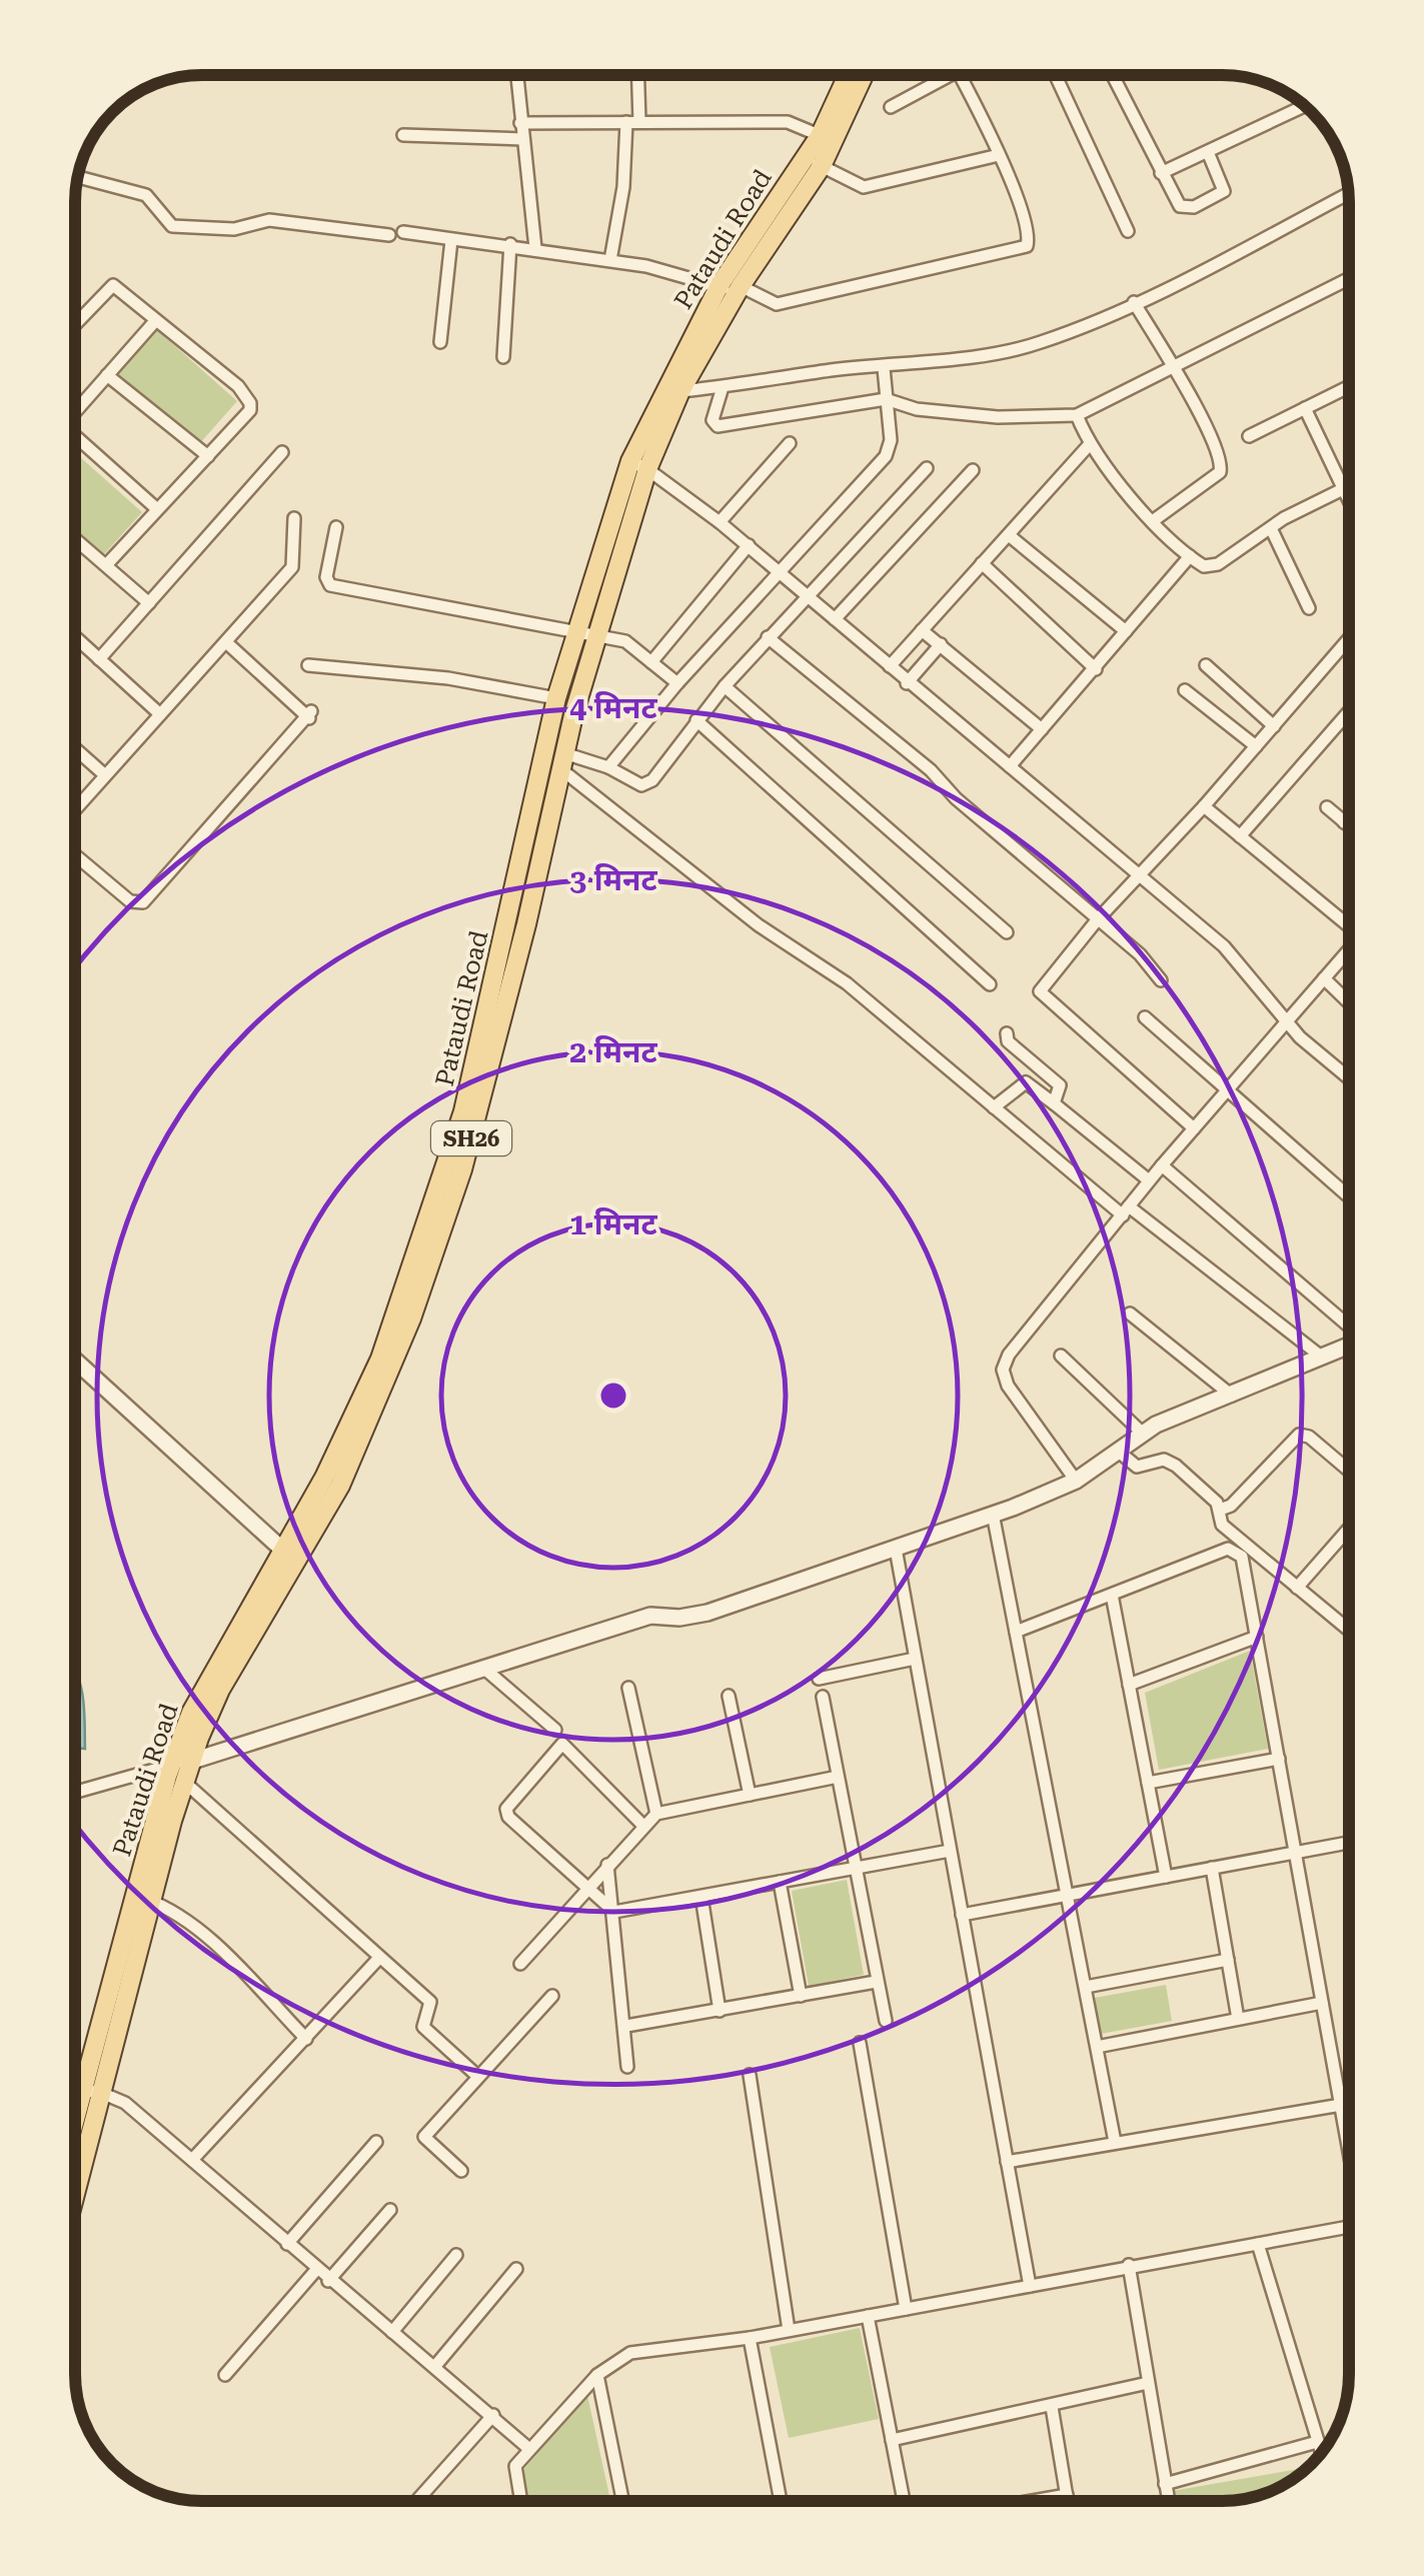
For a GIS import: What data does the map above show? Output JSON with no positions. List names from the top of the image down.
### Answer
{
  "streets": {
    "main road": ["Pataudi Road", "SH26"]
  },
  "crossings": [
    ["Pataudi Road", "SH26"]
  ],
  "rings": [
    "4 मिनट",
    "3 मिनट",
    "2 मिनट",
    "1 मिनट"
  ]
}
